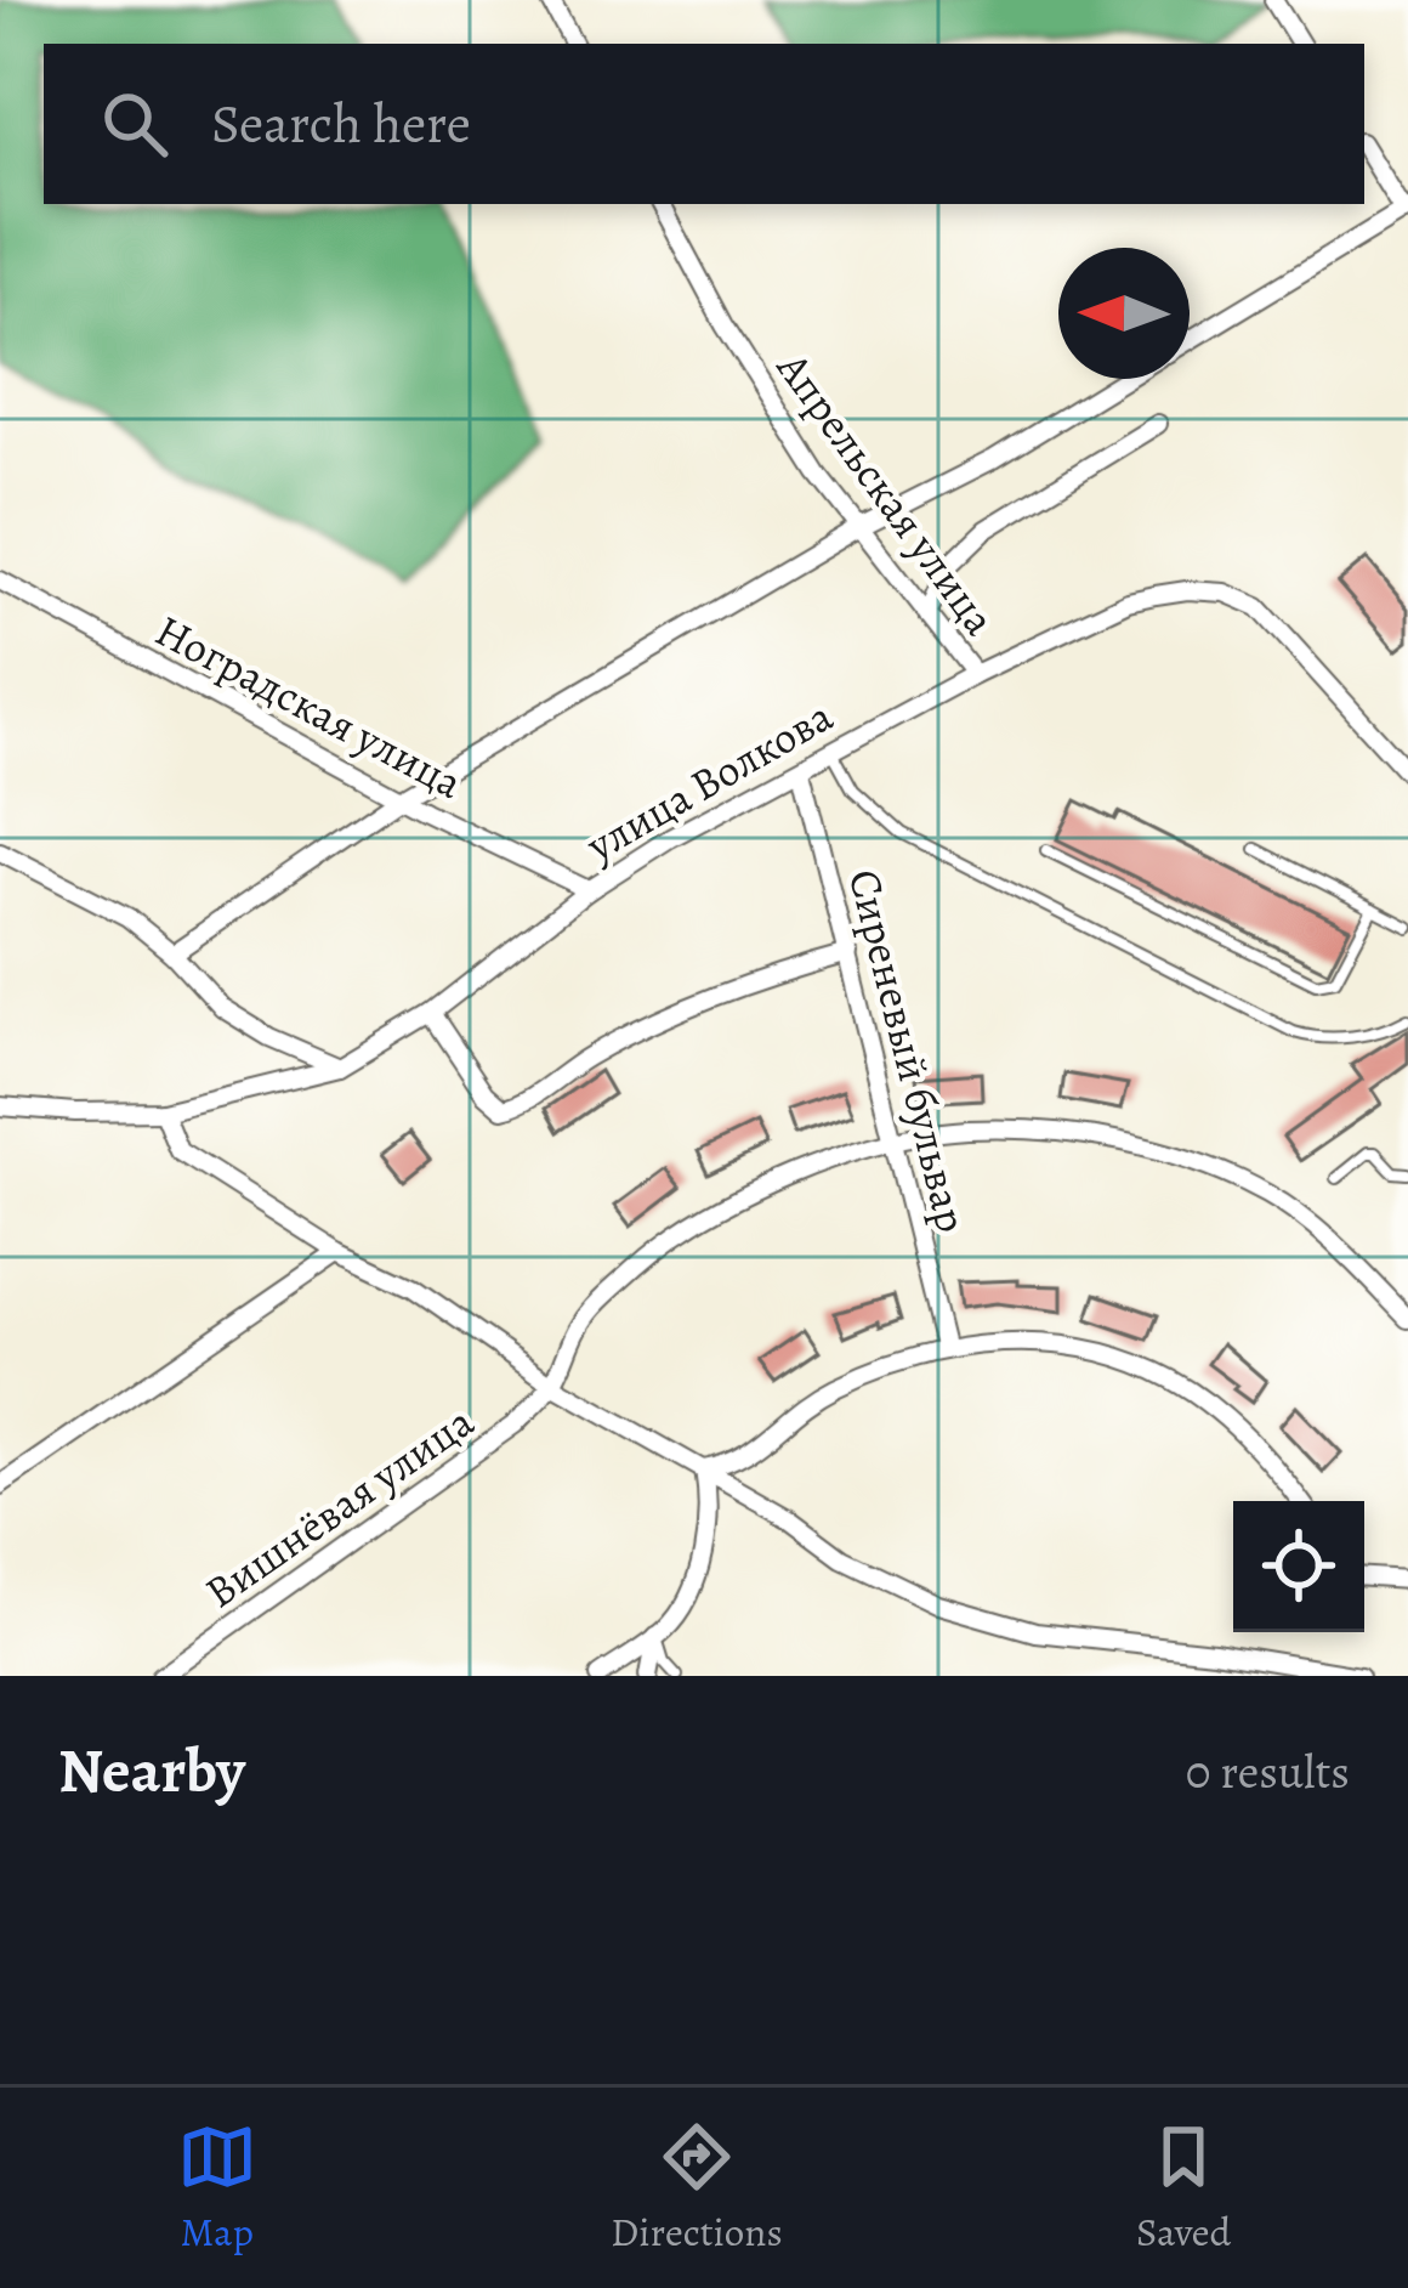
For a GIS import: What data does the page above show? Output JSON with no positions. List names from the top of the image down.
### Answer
{
  "streets": {
    "street": [
      "Апрельская улица",
      "Ноградская улица",
      "улица Волкова",
      "Сиреневый бульвар",
      "Вишнёвая улица"
    ]
  },
  "crossings": [
    ["Апрельская улица", "улица Волкова"],
    ["Ноградская улица", "улица Волкова"],
    ["улица Волкова", "Сиреневый бульвар"],
    ["Сиреневый бульвар", "Вишнёвая улица"]
  ],
  "north": "left",
  "page": {
    "search": "Search here",
    "heading": ["Nearby", "0 results"],
    "nav": ["Map", "Directions", "Saved"]
  }
}
